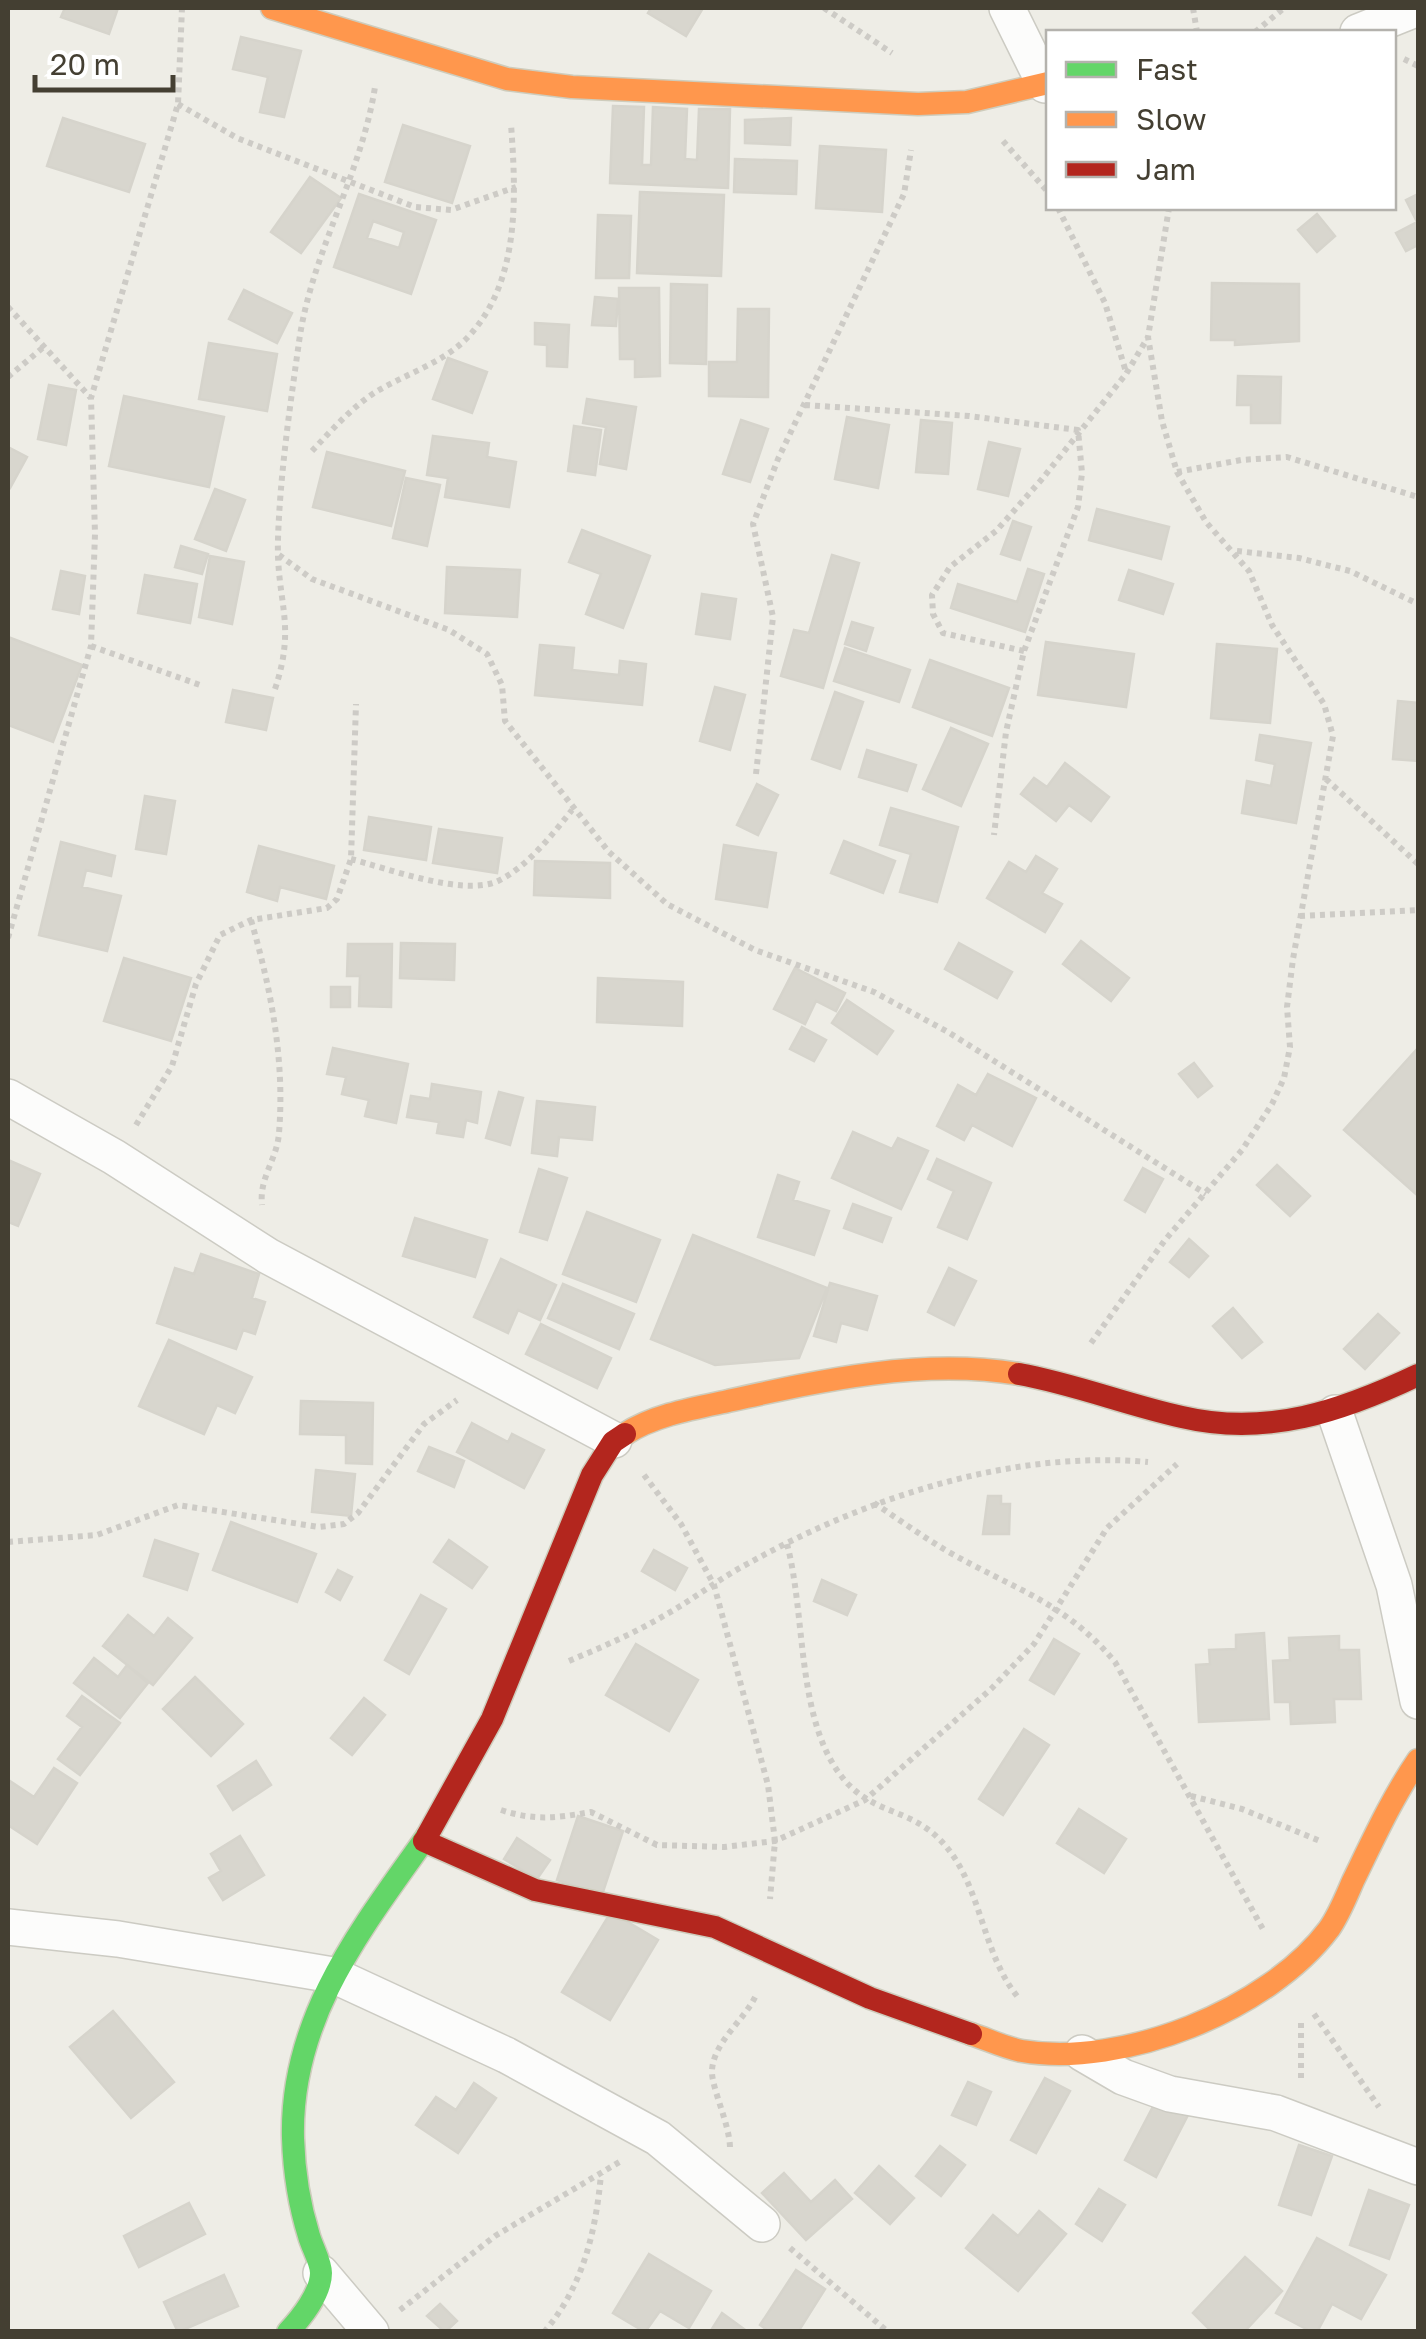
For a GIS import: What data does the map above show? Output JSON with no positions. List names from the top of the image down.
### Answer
{
  "legend": ["Fast", "Slow", "Jam"],
  "scale_bar": "20 m"
}
